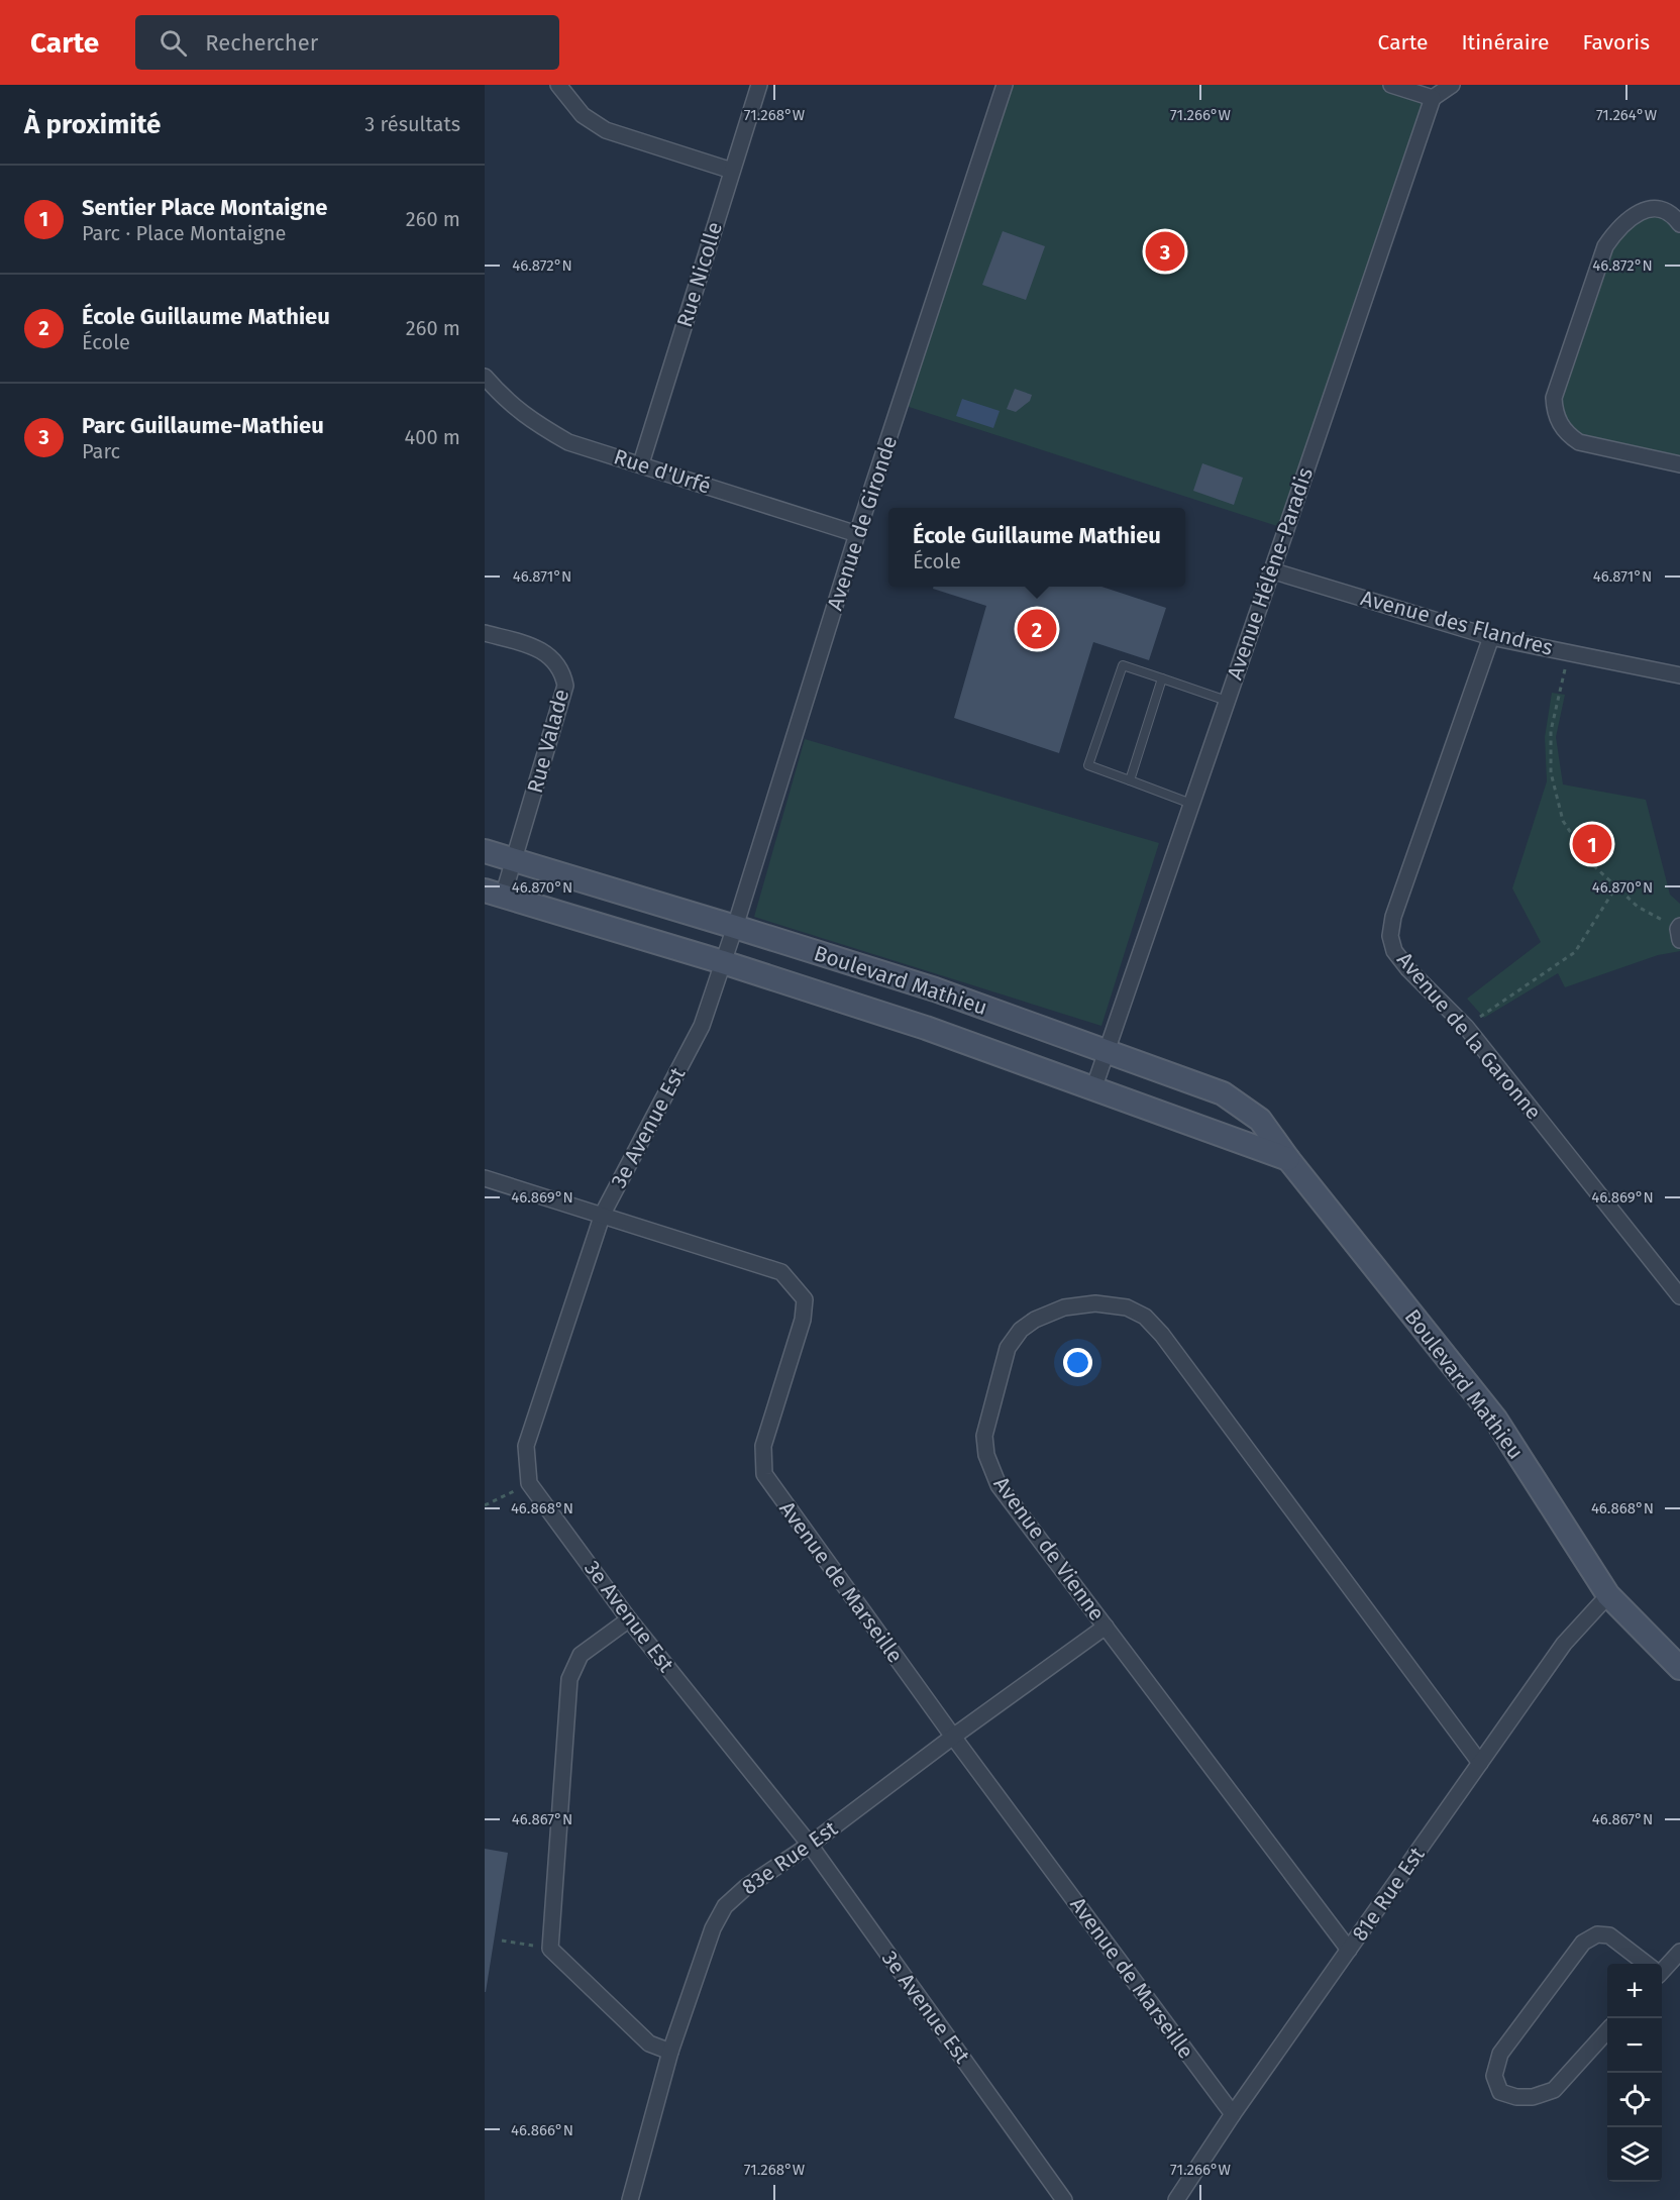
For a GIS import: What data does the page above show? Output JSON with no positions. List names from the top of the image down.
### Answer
{
  "streets": {
    "street": [
      "Rue Nicolle",
      "Rue d'Urfé",
      "Avenue de Gironde",
      "Avenue Hélène-Paradis",
      "Avenue des Flandres",
      "Rue Valade",
      "Boulevard Mathieu",
      "Avenue de la Garonne",
      "3e Avenue Est",
      "Avenue de Vienne",
      "Avenue de Marseille",
      "83e Rue Est",
      "81e Rue Est"
    ]
  },
  "crossings": [
    ["Rue Nicolle", "Rue d'Urfé"],
    ["Rue d'Urfé", "Avenue de Gironde"],
    ["Avenue de Gironde", "Boulevard Mathieu"],
    ["Avenue de Gironde", "3e Avenue Est"],
    ["Avenue Hélène-Paradis", "Avenue des Flandres"],
    ["Avenue Hélène-Paradis", "Boulevard Mathieu"],
    ["Avenue des Flandres", "Avenue de la Garonne"],
    ["Rue Valade", "Boulevard Mathieu"],
    ["Boulevard Mathieu", "3e Avenue Est"],
    ["Boulevard Mathieu", "81e Rue Est"],
    ["3e Avenue Est", "Avenue de Marseille"],
    ["3e Avenue Est", "83e Rue Est"],
    ["Avenue de Vienne", "83e Rue Est"],
    ["Avenue de Vienne", "81e Rue Est"],
    ["Avenue de Marseille", "83e Rue Est"],
    ["Avenue de Marseille", "81e Rue Est"]
  ],
  "page": {
    "header": "Carte",
    "search": "Rechercher",
    "nav": ["Carte", "Itinéraire", "Favoris"],
    "heading": ["À proximité", "3 résultats"],
    "list": [
      {
        "mark": "1",
        "name": "Sentier Place Montaigne",
        "note": "Parc · Place Montaigne",
        "value": "260 m"
      },
      {
        "mark": "2",
        "name": "École Guillaume Mathieu",
        "note": "École",
        "value": "260 m"
      },
      {
        "mark": "3",
        "name": "Parc Guillaume-Mathieu",
        "note": "Parc",
        "value": "400 m"
      }
    ],
    "pins": ["3", "2", "1"],
    "popup": ["École Guillaume Mathieu", "École"],
    "map_buttons": ["+", "−"]
  },
  "coordinates": [
    "71.268°W",
    "71.266°W",
    "71.264°W",
    "46.872°N",
    "46.871°N",
    "46.870°N",
    "46.869°N",
    "46.868°N",
    "46.867°N",
    "46.866°N"
  ]
}
